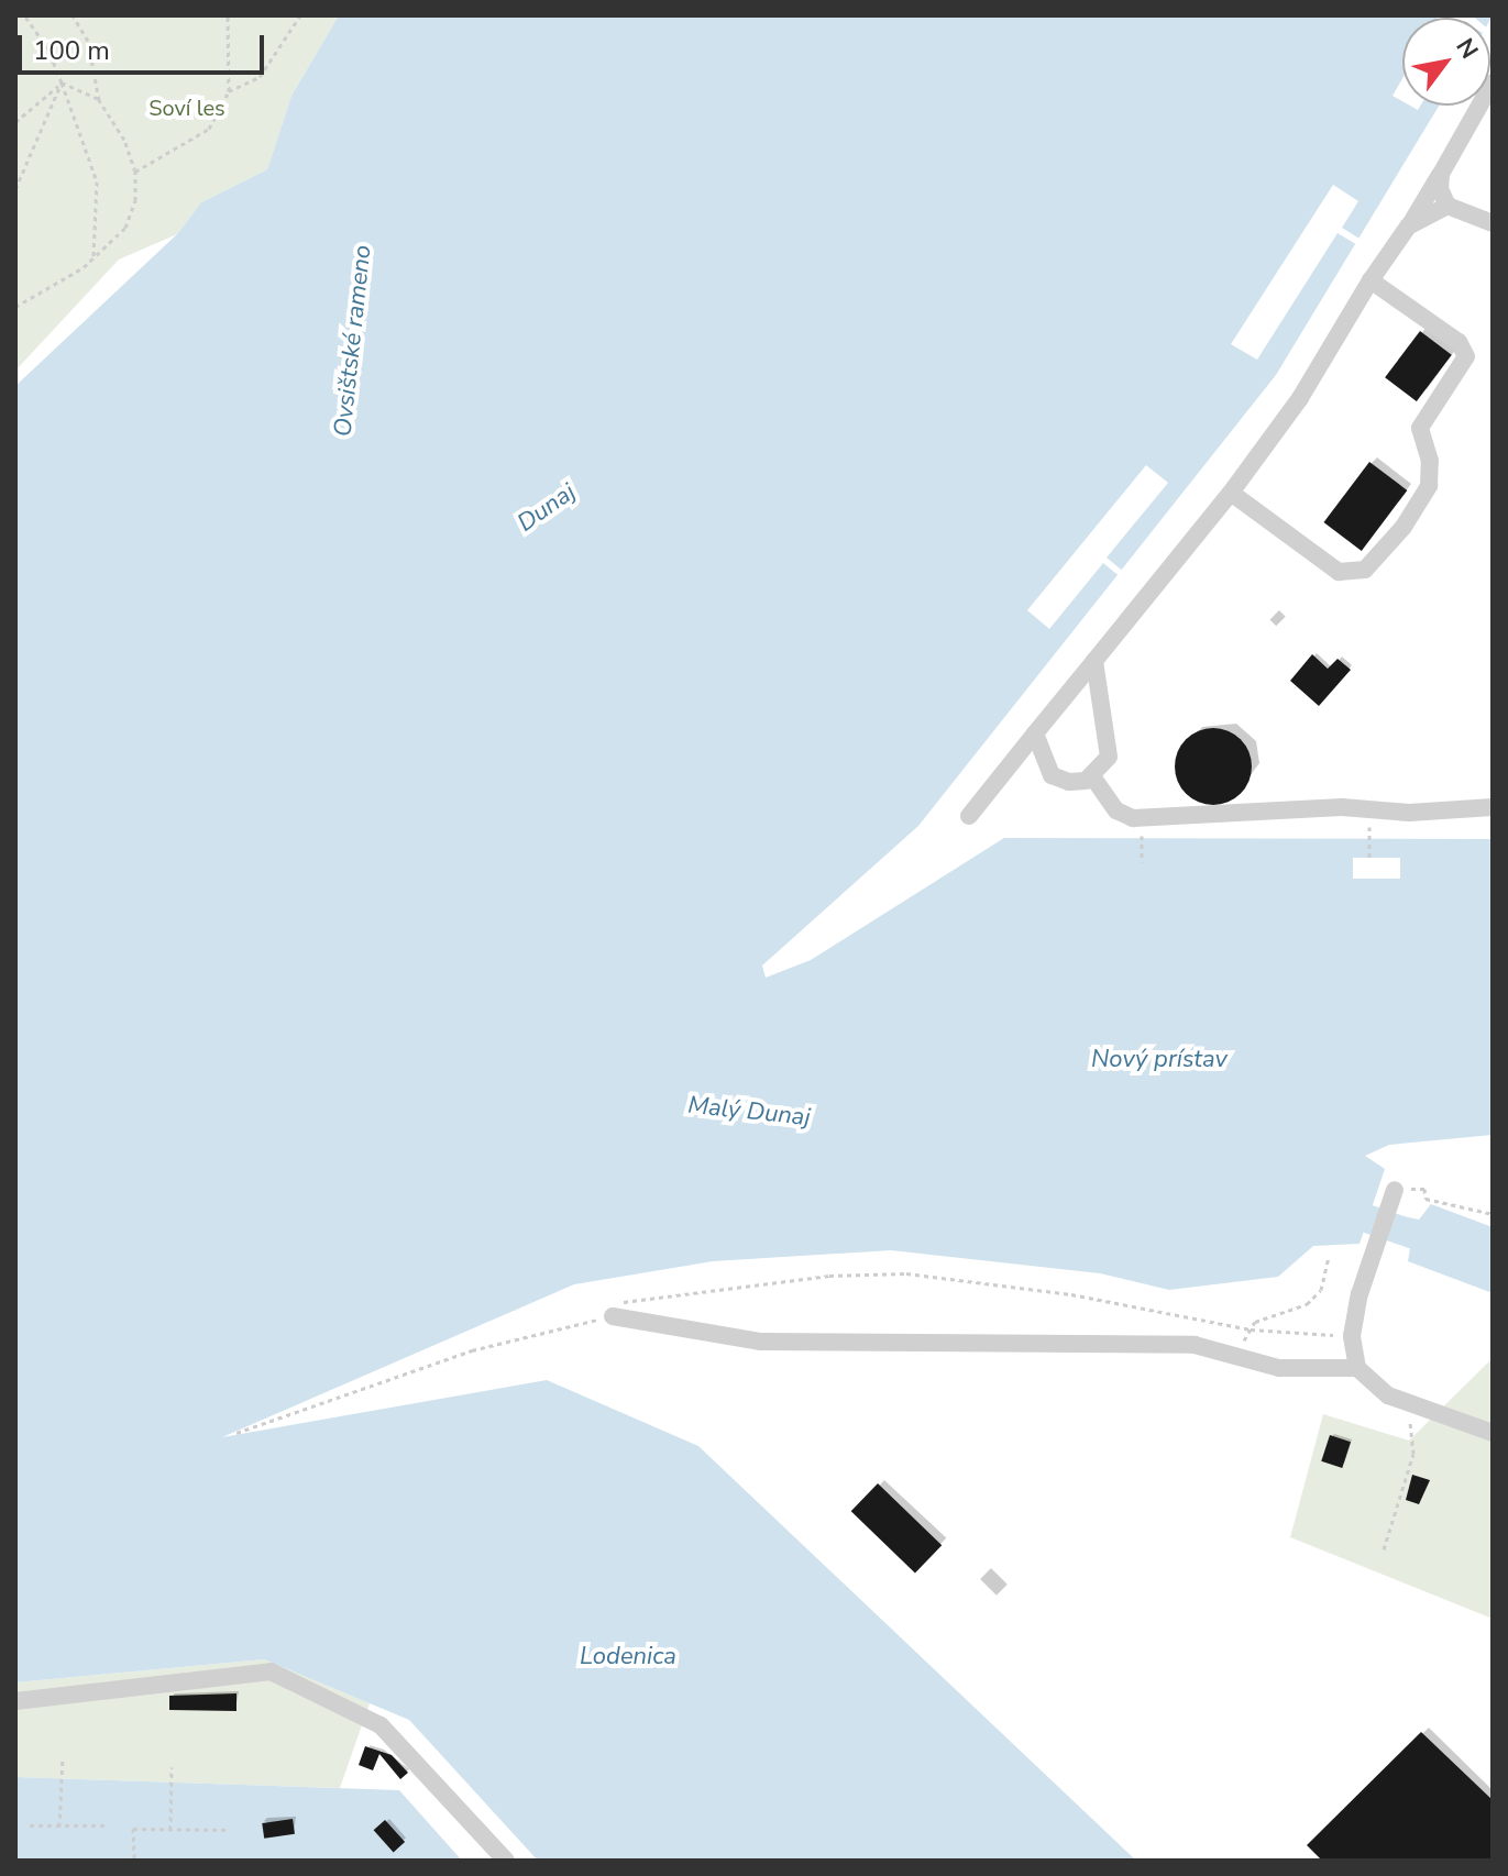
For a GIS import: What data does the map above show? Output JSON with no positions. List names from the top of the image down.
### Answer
{
  "water": [
    "Ovsištské rameno",
    "Dunaj",
    "Nový prístav",
    "Malý Dunaj",
    "Lodenica"
  ],
  "parks": ["Soví les"],
  "scale_bar": "100 m",
  "north": "top right"
}
